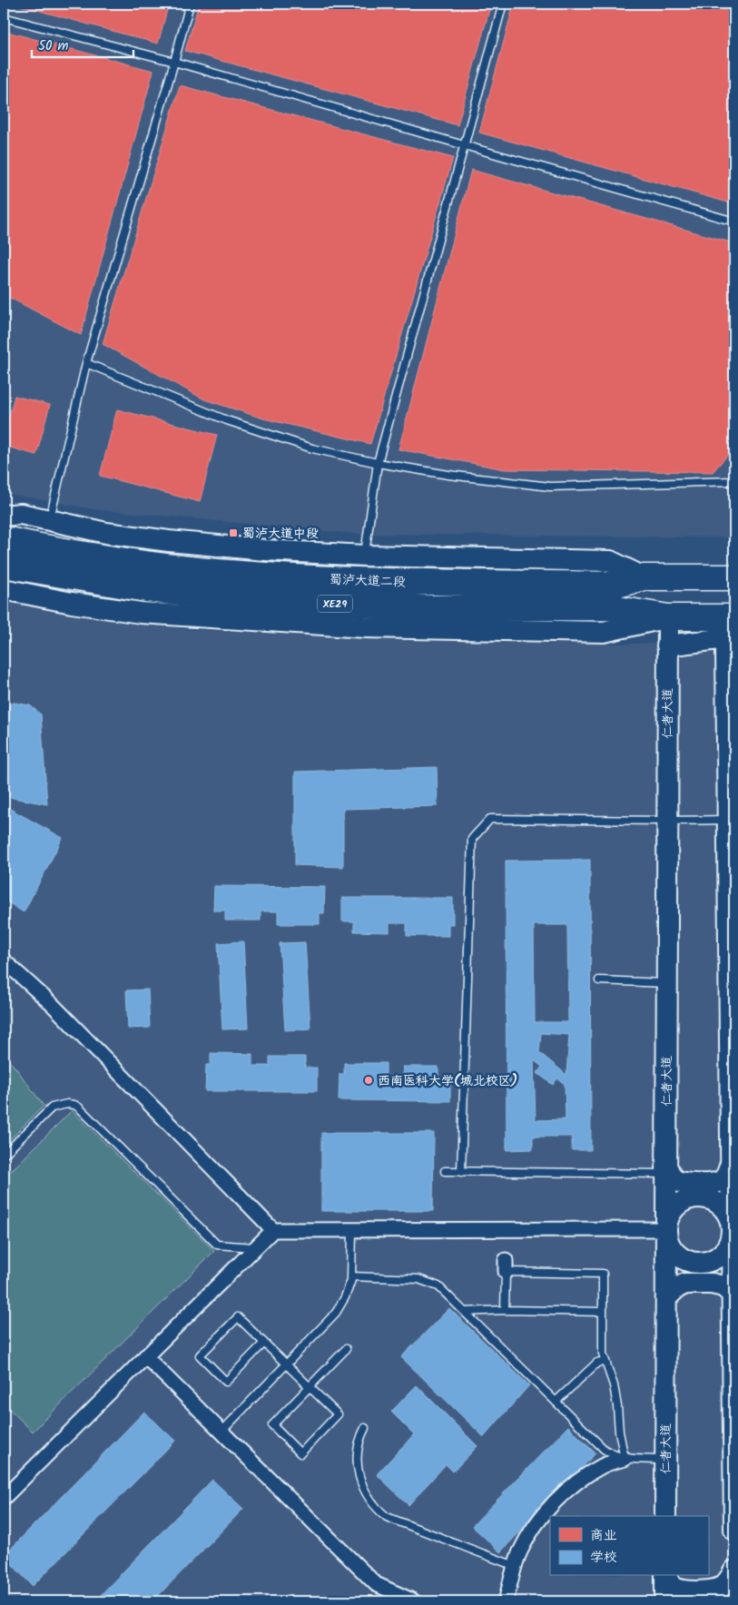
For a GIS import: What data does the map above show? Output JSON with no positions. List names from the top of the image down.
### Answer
{
  "streets": {
    "highway": ["蜀泸大道二段", "XE29"],
    "street": ["仁者大道"]
  },
  "crossings": [
    ["蜀泸大道二段", "仁者大道"]
  ],
  "places": {
    "transit": ["蜀泸大道中段"],
    "other": ["西南医科大学(城北校区)"]
  },
  "legend": ["商业", "学校"],
  "scale_bar": "50 m"
}
